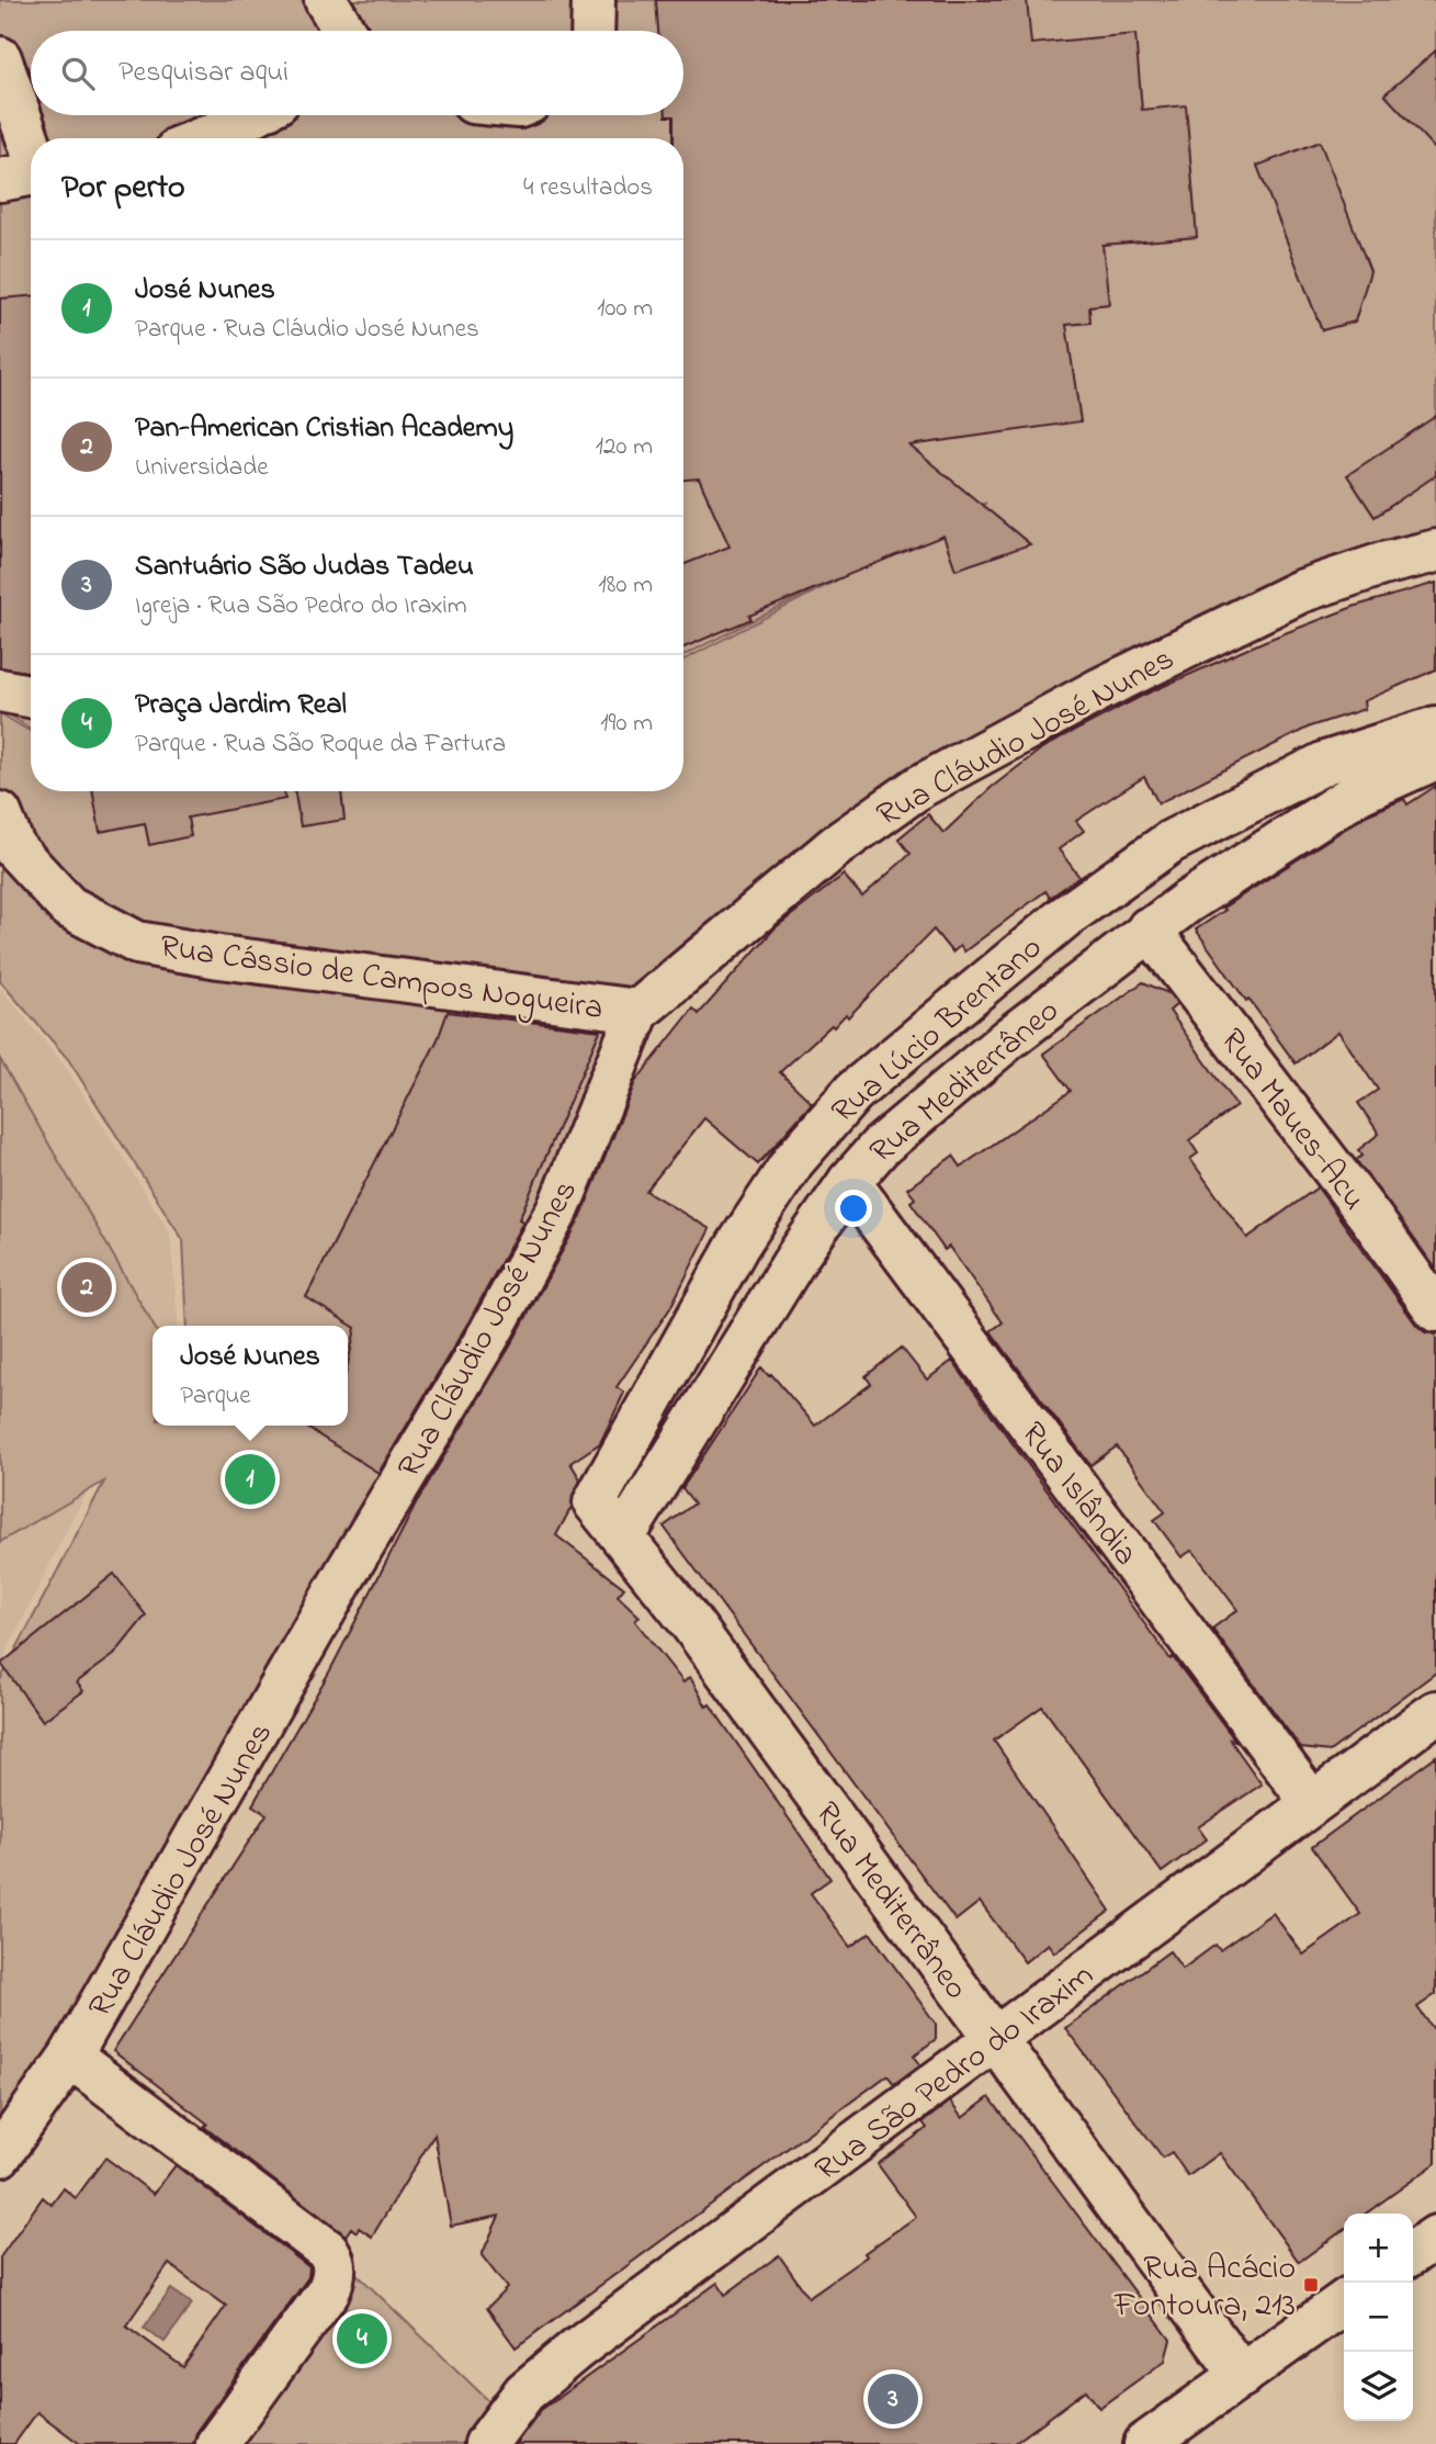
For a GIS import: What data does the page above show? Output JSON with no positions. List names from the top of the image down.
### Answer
{
  "streets": {
    "street": [
      "Rua Cláudio José Nunes",
      "Rua Cássio de Campos Nogueira",
      "Rua Lúcio Brentano",
      "Rua Mediterrâneo",
      "Rua Maues-Acu",
      "Rua Islândia",
      "Rua São Pedro do Iraxim"
    ]
  },
  "crossings": [
    ["Rua Cláudio José Nunes", "Rua Cássio de Campos Nogueira"],
    ["Rua Lúcio Brentano", "Rua Mediterrâneo"],
    ["Rua Mediterrâneo", "Rua Maues-Acu"],
    ["Rua Mediterrâneo", "Rua Islândia"],
    ["Rua Mediterrâneo", "Rua São Pedro do Iraxim"],
    ["Rua Islândia", "Rua São Pedro do Iraxim"]
  ],
  "places": {
    "transit": ["Rua Acácio Fontoura, 213"]
  },
  "page": {
    "search": "Pesquisar aqui",
    "heading": ["Por perto", "4 resultados"],
    "list": [
      {
        "mark": "1",
        "name": "José Nunes",
        "note": "Parque · Rua Cláudio José Nunes",
        "value": "100 m"
      },
      {
        "mark": "2",
        "name": "Pan-American Cristian Academy",
        "note": "Universidade",
        "value": "120 m"
      },
      {
        "mark": "3",
        "name": "Santuário São Judas Tadeu",
        "note": "Igreja · Rua São Pedro do Iraxim",
        "value": "180 m"
      },
      {
        "mark": "4",
        "name": "Praça Jardim Real",
        "note": "Parque · Rua São Roque da Fartura",
        "value": "190 m"
      }
    ],
    "pins": [
      "2",
      "1",
      "4",
      "3"
    ],
    "popup": ["José Nunes", "Parque"],
    "map_buttons": ["+", "−"]
  }
}
